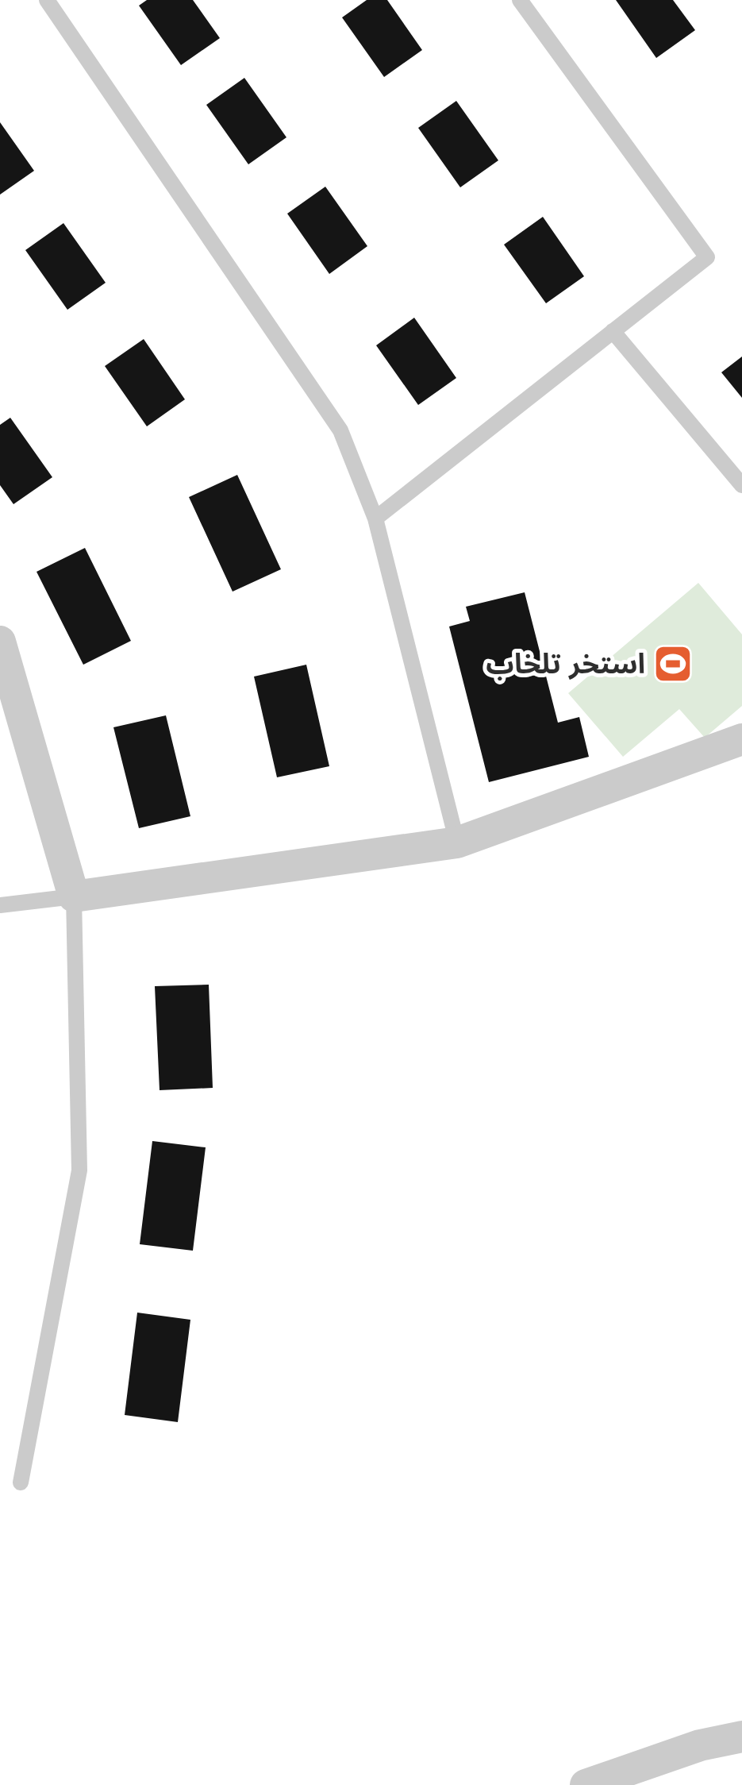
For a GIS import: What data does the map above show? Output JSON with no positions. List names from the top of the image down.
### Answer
{
  "places": {
    "sports": ["استخر تلخاب"]
  }
}
